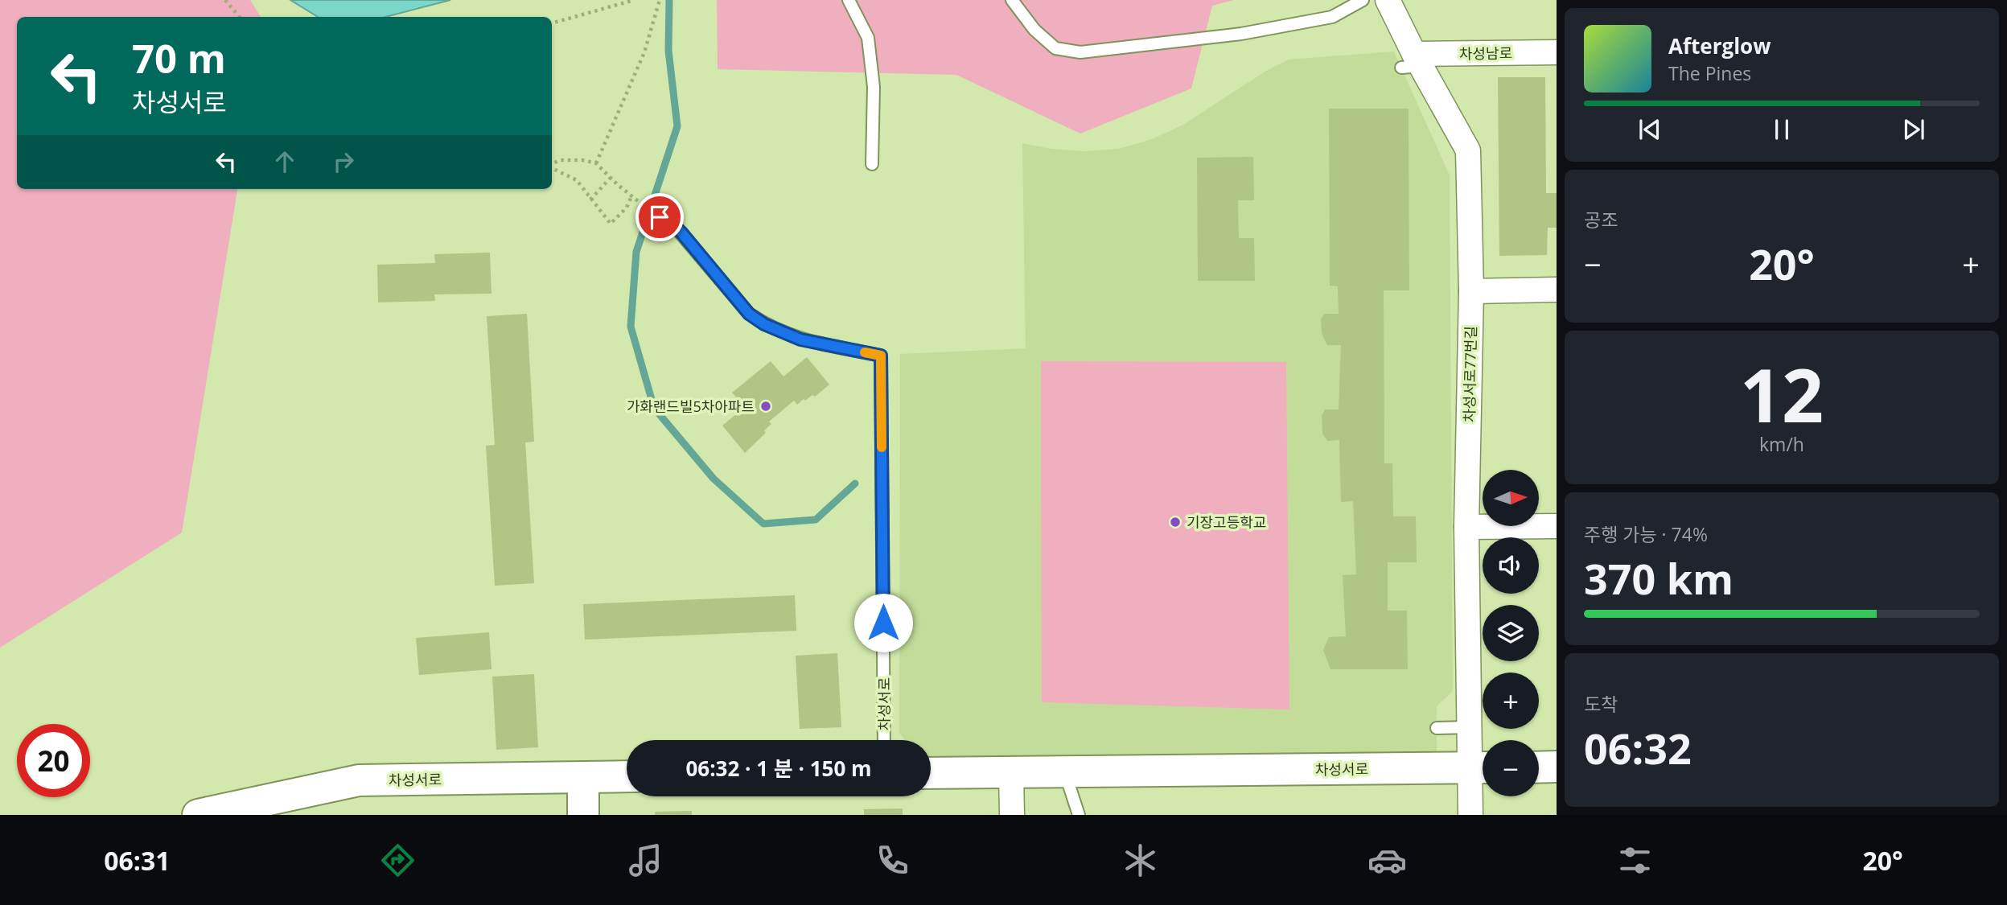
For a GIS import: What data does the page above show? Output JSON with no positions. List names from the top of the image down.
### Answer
{
  "streets": {
    "street": ["차성남로", "차성서로77번길", "차성서로"]
  },
  "crossings": [
    ["차성남로", "차성서로77번길"],
    ["차성서로77번길", "차성서로"]
  ],
  "places": ["가화랜드빌5차아파트", "기장고등학교"],
  "north": "right",
  "page": {
    "turn": ["70 m", "차성서로"],
    "song": ["Afterglow", "The Pines"],
    "tile": [
      "공조",
      ["12", "km/h"],
      ["주행 가능 · 74%", "370 km"],
      ["도착", "06:32"]
    ],
    "heat": ["−", "20°", "+"],
    "map_buttons": ["+", "−"],
    "limit": "20",
    "trip": "06:32 · 1 분 · 150 m",
    "tabs": ["06:31", "20°"]
  }
}
